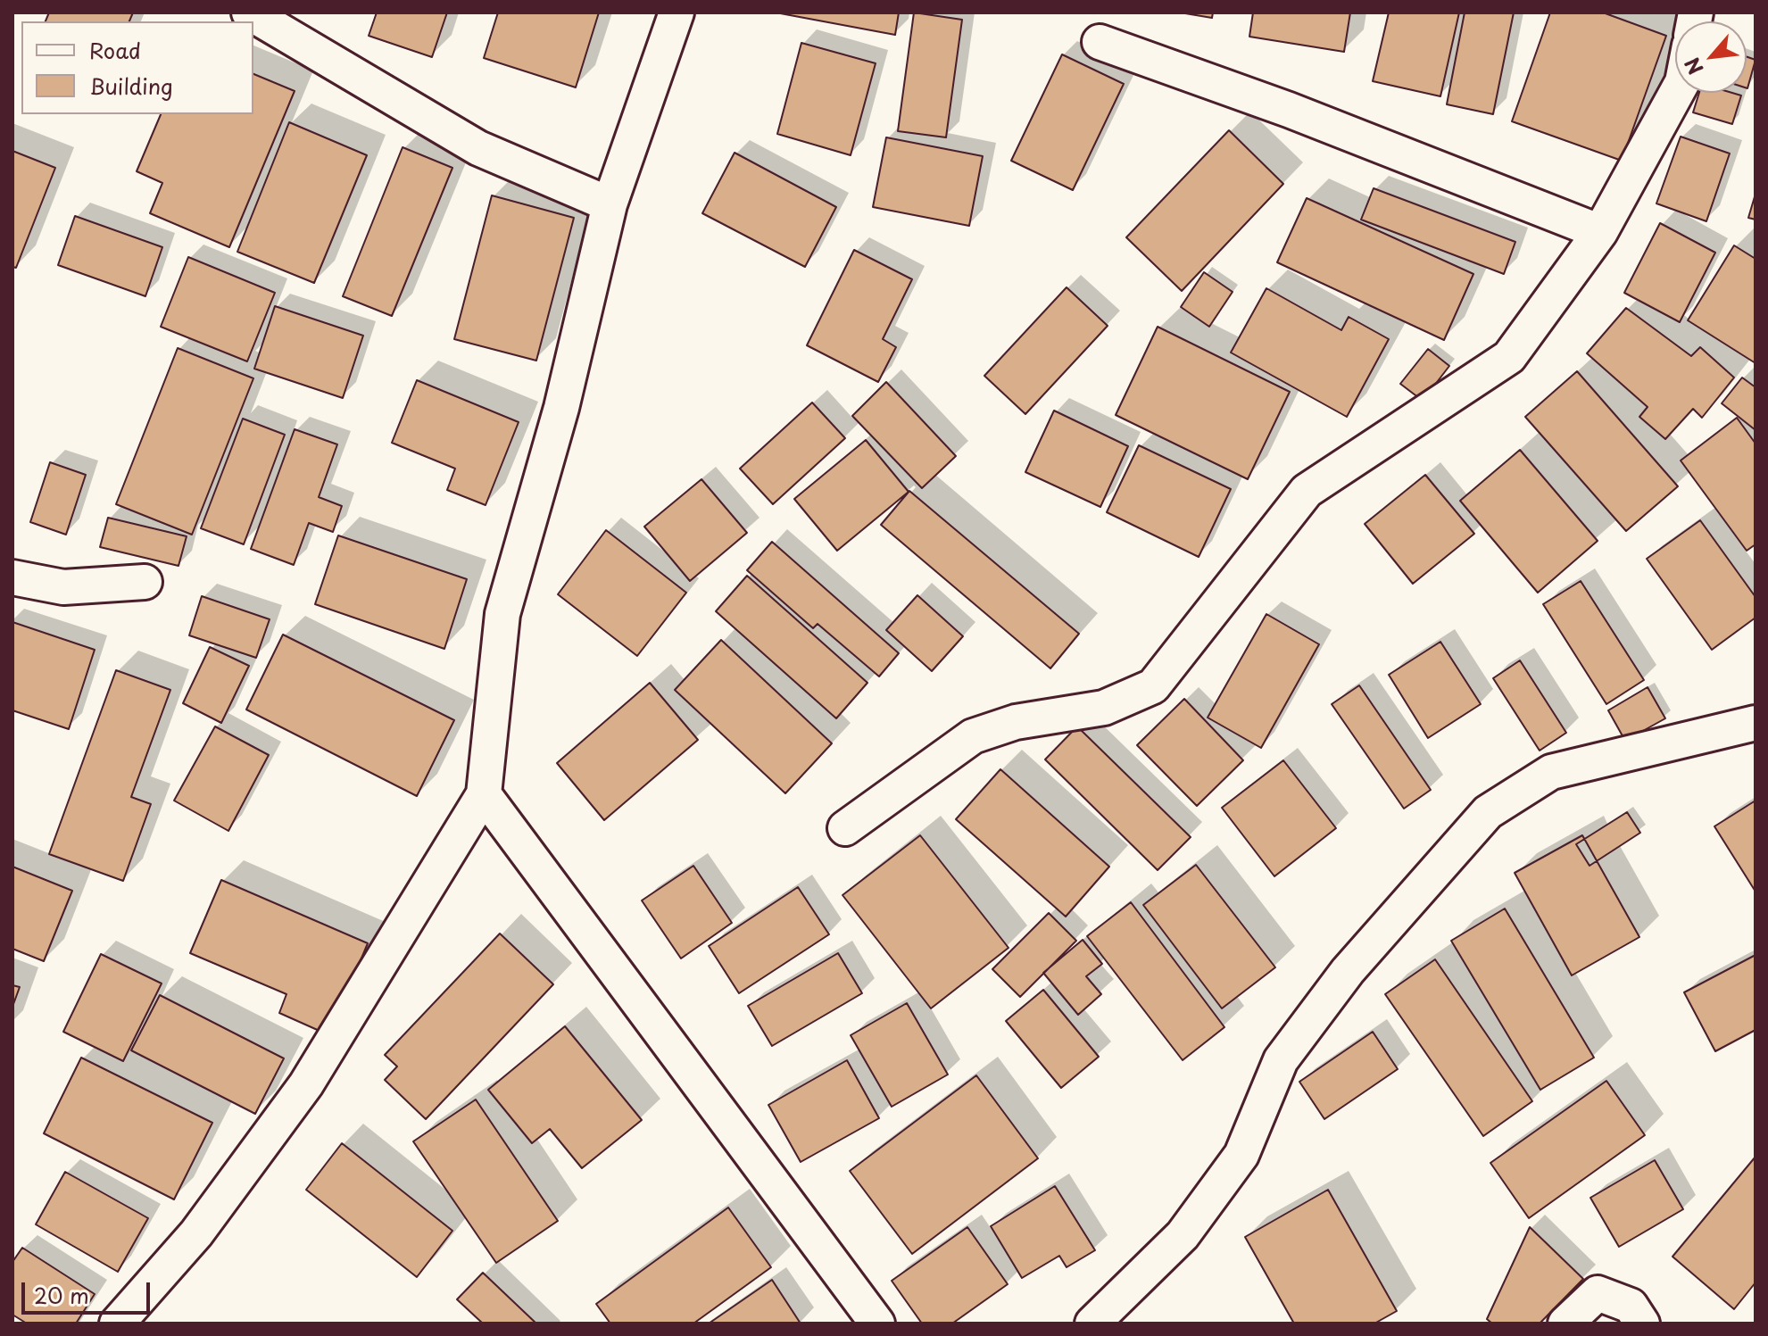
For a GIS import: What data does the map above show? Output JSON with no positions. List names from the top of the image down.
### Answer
{
  "legend": ["Road", "Building"],
  "scale_bar": "20 m",
  "north": "bottom left"
}
